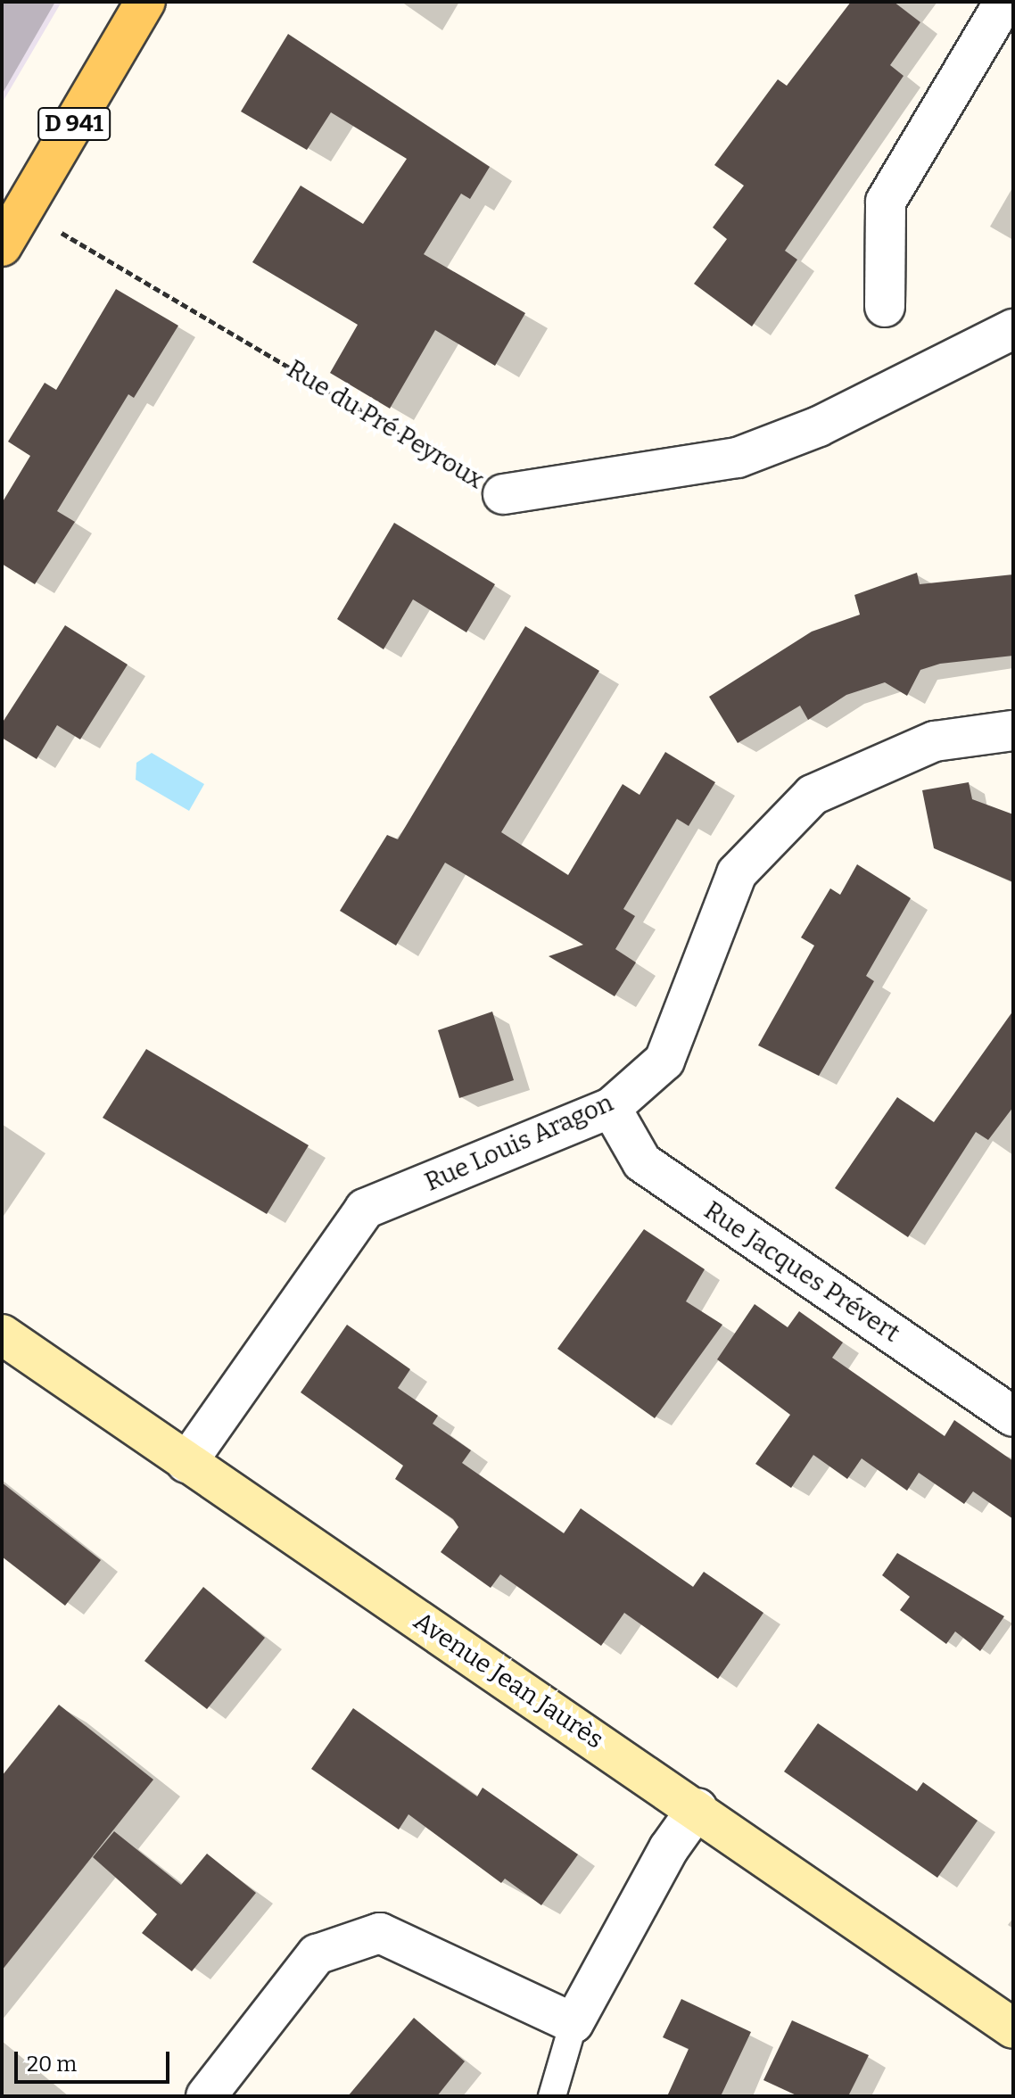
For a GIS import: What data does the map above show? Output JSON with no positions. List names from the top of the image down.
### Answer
{
  "streets": {
    "main road": ["D 941", "Avenue Jean Jaurès"],
    "street": ["Rue du Pré Peyroux", "Rue Louis Aragon", "Rue Jacques Prévert"]
  },
  "crossings": [
    ["D 941", "Rue du Pré Peyroux"],
    ["Rue Louis Aragon", "Rue Jacques Prévert"],
    ["Rue Louis Aragon", "Avenue Jean Jaurès"]
  ],
  "scale_bar": "20 m"
}
